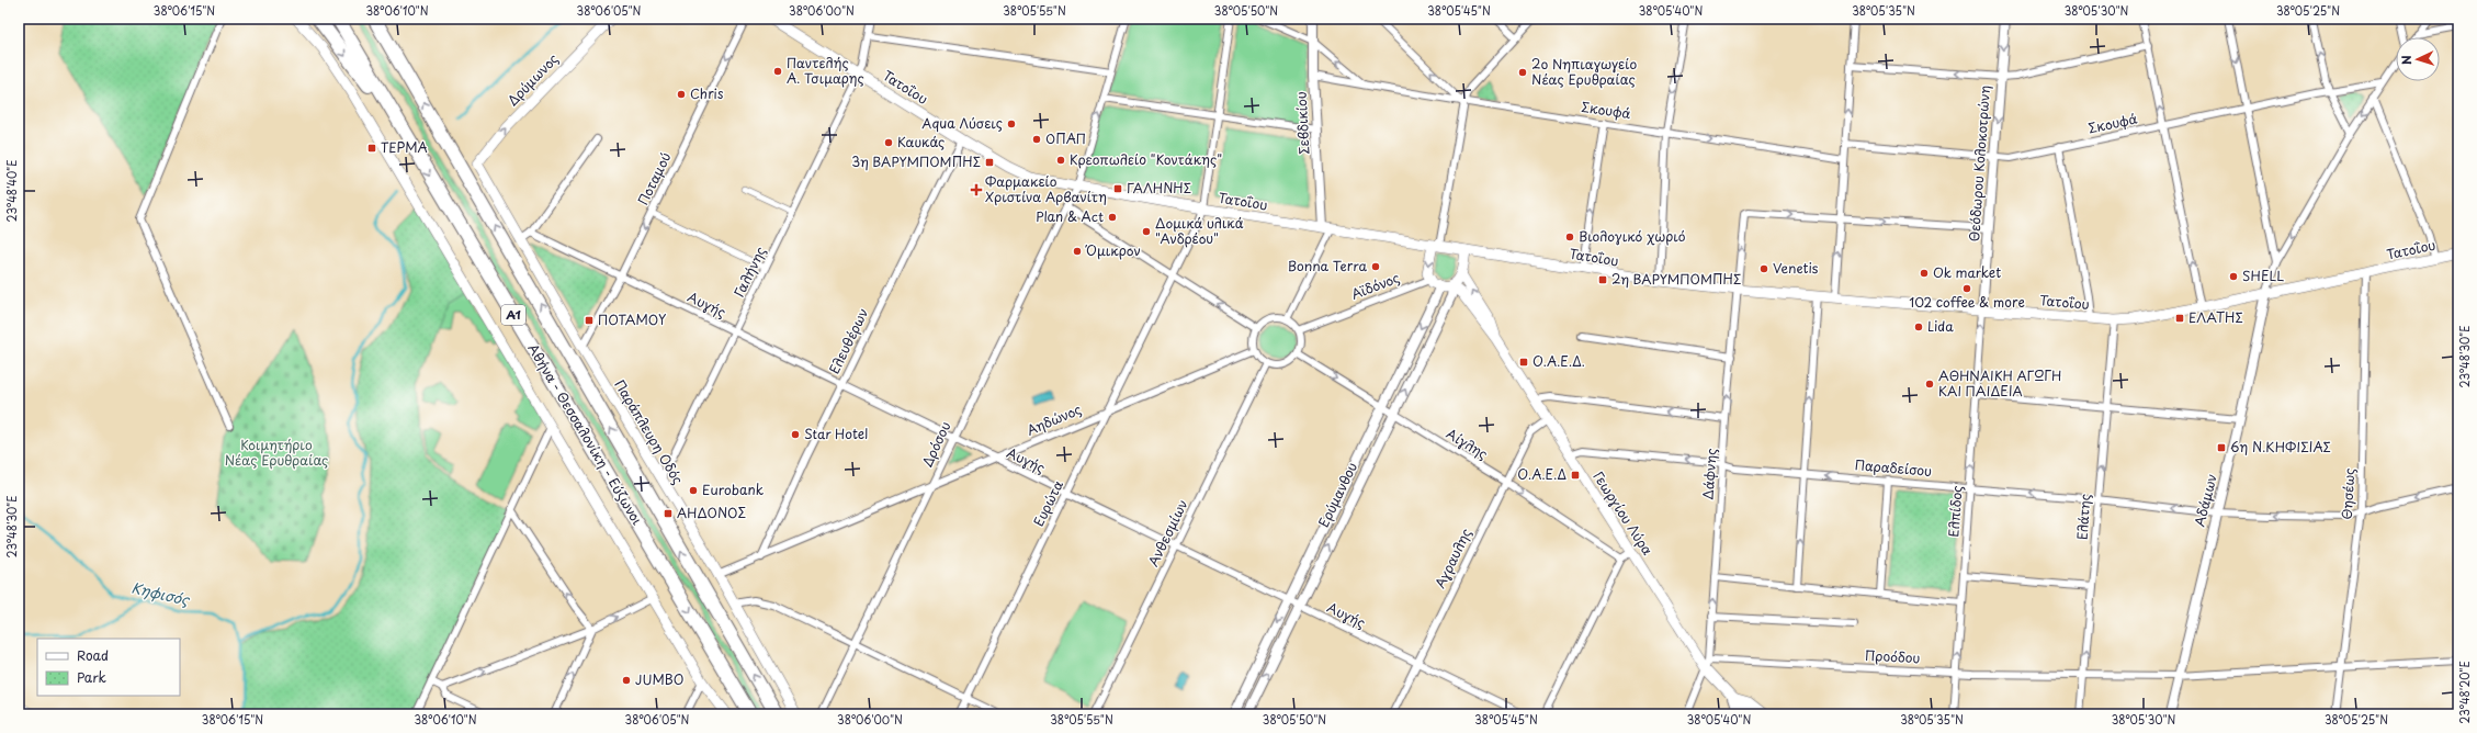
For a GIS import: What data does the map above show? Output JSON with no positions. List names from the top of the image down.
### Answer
{
  "streets": {
    "highway": ["Α1", "Αθήνα - Θεσσαλονίκη - Εύζωνοι"],
    "main road": [
      "Δρύμωνος",
      "Τατοΐου",
      "Παράπλευρη Οδός",
      "Ερύμανθου",
      "Γεωργίου Λύρα"
    ],
    "street": [
      "Σκουφά",
      "Σεβδικίου",
      "Θεόδωρου Κολοκοτρώνη",
      "Ποταμού",
      "Γαλήνης",
      "Αϊδόνος",
      "Αυγής",
      "Ελευθέρων",
      "Αηδώνος",
      "Δρόσου",
      "Αίγλης",
      "Παραδείσου",
      "Δάφνης",
      "Θησέως",
      "Αδάμων",
      "Ευρώτα",
      "Ελπίδος",
      "Ελάτης",
      "Ανθεσμίων",
      "Αγραυλης",
      "Προόδου"
    ]
  },
  "crossings": [
    ["Δρύμωνος", "Παράπλευρη Οδός"],
    ["Τατοΐου", "Σεβδικίου"],
    ["Τατοΐου", "Θεόδωρου Κολοκοτρώνη"],
    ["Τατοΐου", "Γαλήνης"],
    ["Τατοΐου", "Αϊδόνος"],
    ["Τατοΐου", "Ελευθέρων"],
    ["Τατοΐου", "Δρόσου"],
    ["Τατοΐου", "Δάφνης"],
    ["Τατοΐου", "Θησέως"],
    ["Τατοΐου", "Ερύμανθου"],
    ["Τατοΐου", "Αδάμων"],
    ["Τατοΐου", "Ευρώτα"],
    ["Τατοΐου", "Ελπίδος"],
    ["Τατοΐου", "Γεωργίου Λύρα"],
    ["Τατοΐου", "Ελάτης"],
    ["Σκουφά", "Σεβδικίου"],
    ["Σκουφά", "Θεόδωρου Κολοκοτρώνη"],
    ["Θεόδωρου Κολοκοτρώνη", "Ελπίδος"],
    ["Ποταμού", "Αυγής"],
    ["Ποταμού", "Παράπλευρη Οδός"],
    ["Γαλήνης", "Αυγής"],
    ["Γαλήνης", "Παράπλευρη Οδός"],
    ["Αϊδόνος", "Αηδώνος"],
    ["Αϊδόνος", "Αίγλης"],
    ["Αϊδόνος", "Ερύμανθου"],
    ["Αϊδόνος", "Γεωργίου Λύρα"],
    ["Αϊδόνος", "Ανθεσμίων"],
    ["Αυγής", "Ελευθέρων"],
    ["Αυγής", "Αηδώνος"],
    ["Αυγής", "Δρόσου"],
    ["Αυγής", "Ερύμανθου"],
    ["Αυγής", "Ευρώτα"],
    ["Αυγής", "Ανθεσμίων"],
    ["Αυγής", "Αγραυλης"],
    ["Ελευθέρων", "Αηδώνος"],
    ["Αηδώνος", "Παράπλευρη Οδός"],
    ["Αηδώνος", "Δρόσου"],
    ["Αηδώνος", "Αίγλης"],
    ["Αηδώνος", "Ευρώτα"],
    ["Αηδώνος", "Ανθεσμίων"],
    ["Αίγλης", "Ερύμανθου"],
    ["Αίγλης", "Ανθεσμίων"],
    ["Αίγλης", "Αγραυλης"],
    ["Παραδείσου", "Δάφνης"],
    ["Παραδείσου", "Θησέως"],
    ["Παραδείσου", "Αδάμων"],
    ["Παραδείσου", "Ελπίδος"],
    ["Παραδείσου", "Γεωργίου Λύρα"],
    ["Παραδείσου", "Ελάτης"],
    ["Δάφνης", "Γεωργίου Λύρα"],
    ["Δάφνης", "Προόδου"],
    ["Θησέως", "Προόδου"],
    ["Ερύμανθου", "Γεωργίου Λύρα"],
    ["Αδάμων", "Προόδου"],
    ["Ελπίδος", "Προόδου"],
    ["Γεωργίου Λύρα", "Αγραυλης"],
    ["Γεωργίου Λύρα", "Προόδου"],
    ["Ελάτης", "Προόδου"]
  ],
  "one_way": [
    "Δρύμωνος",
    "Θεόδωρου Κολοκοτρώνη",
    "Ποταμού",
    "Αίγλης",
    "Παραδείσου",
    "Ελπίδος",
    "Ελάτης"
  ],
  "water": ["Κηφισός"],
  "parks": ["Κοιμητήριο Νέας Ερυθραίας"],
  "places": {
    "other": [
      "Παντελής Α. Τσιμαρης",
      "2ο Νηπιαγωγείο Νέας Ερυθραίας",
      "Chris",
      "Aqua Λύσεις",
      "ΟΠΑΠ",
      "Καυκάς",
      "Κρεοπωλείο \"Κοντάκης\"",
      "Plan & Act",
      "Δομικά υλικά \"Ανδρέου\"",
      "Βιολογικό χωριό",
      "Όμικρον",
      "Bonna Terra",
      "Venetis",
      "Ok market",
      "SHELL",
      "102 coffee & more",
      "Lida",
      "ΑΘΗΝΑΙΚΗ ΑΓΩΓΗ ΚΑΙ ΠΑΙΔΕΙΑ",
      "Star Hotel",
      "Eurobank",
      "JUMBO"
    ],
    "transit": [
      "ΤΕΡΜΑ",
      "3η ΒΑΡΥΜΠΟΜΠΗΣ",
      "ΓΑΛΗΝΗΣ",
      "2η ΒΑΡΥΜΠΟΜΠΗΣ",
      "ΕΛΑΤΗΣ",
      "ΠΟΤΑΜΟΥ",
      "Ο.Α.Ε.Δ.",
      "6η Ν.ΚΗΦΙΣΙΑΣ",
      "Ο.Α.Ε.Δ",
      "ΑΗΔΟΝΟΣ"
    ],
    "health": ["Φαρμακείο Χριστίνα Αρβανίτη"]
  },
  "legend": ["Road", "Park"],
  "north": "left",
  "coordinates": [
    "38°06'15\"N",
    "38°06'10\"N",
    "38°06'05\"N",
    "38°06'00\"N",
    "38°05'55\"N",
    "38°05'50\"N",
    "38°05'45\"N",
    "38°05'40\"N",
    "38°05'35\"N",
    "38°05'30\"N",
    "38°05'25\"N",
    "23°48'40\"E",
    "23°48'30\"E",
    "23°48'20\"E"
  ]
}
